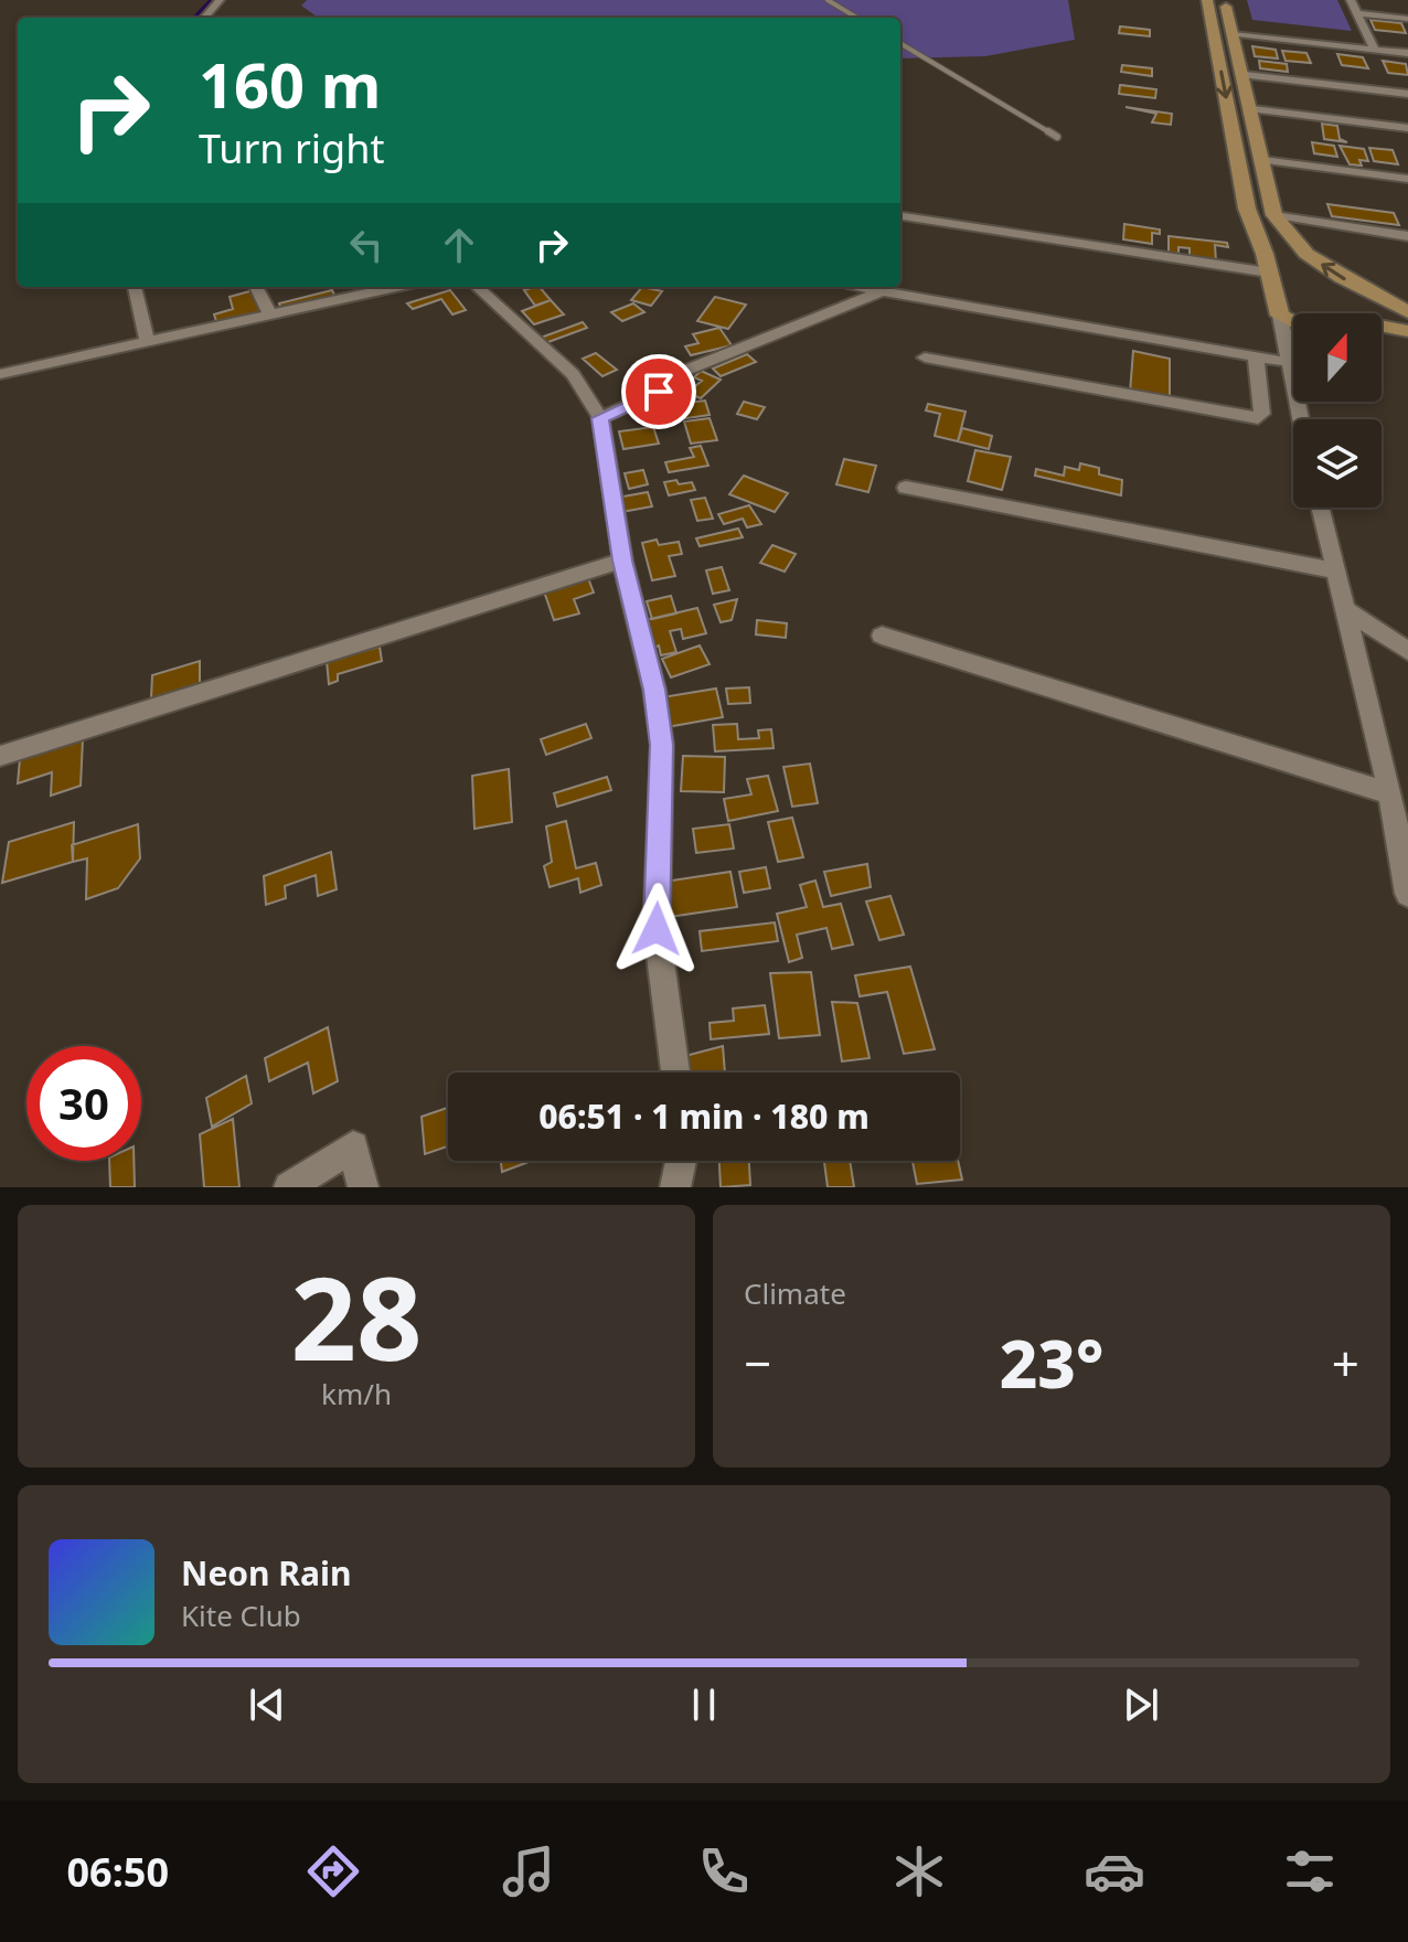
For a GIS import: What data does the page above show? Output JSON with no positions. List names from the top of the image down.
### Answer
{
  "north": "top",
  "page": {
    "turn": ["160 m", "Turn right"],
    "limit": "30",
    "trip": "06:51 · 1 min · 180 m",
    "tile": [
      ["28", "km/h"],
      "Climate"
    ],
    "heat": ["−", "23°", "+"],
    "song": ["Neon Rain", "Kite Club"],
    "tabs": "06:50"
  }
}
